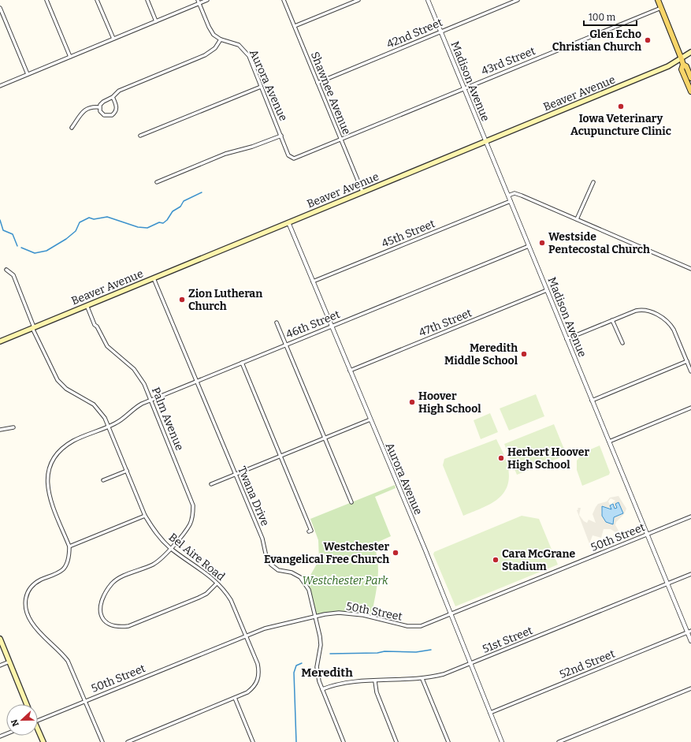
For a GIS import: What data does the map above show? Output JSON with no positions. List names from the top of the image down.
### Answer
{
  "streets": {
    "main road": ["Beaver Avenue"],
    "street": [
      "42nd Street",
      "43rd Street",
      "Madison Avenue",
      "Aurora Avenue",
      "Shawnee Avenue",
      "45th Street",
      "47th Street",
      "46th Street",
      "Palm Avenue",
      "Twana Drive",
      "50th Street",
      "Bel Aire Road",
      "51st Street",
      "52nd Street"
    ]
  },
  "crossings": [
    ["42nd Street", "Madison Avenue"],
    ["42nd Street", "Shawnee Avenue"],
    ["43rd Street", "Madison Avenue"],
    ["43rd Street", "Aurora Avenue"],
    ["43rd Street", "Shawnee Avenue"],
    ["Madison Avenue", "Beaver Avenue"],
    ["Madison Avenue", "45th Street"],
    ["Madison Avenue", "47th Street"],
    ["Madison Avenue", "46th Street"],
    ["Madison Avenue", "50th Street"],
    ["Madison Avenue", "51st Street"],
    ["Madison Avenue", "52nd Street"],
    ["Aurora Avenue", "Beaver Avenue"],
    ["Aurora Avenue", "45th Street"],
    ["Aurora Avenue", "47th Street"],
    ["Aurora Avenue", "46th Street"],
    ["Aurora Avenue", "50th Street"],
    ["Aurora Avenue", "51st Street"],
    ["Aurora Avenue", "52nd Street"],
    ["Shawnee Avenue", "Beaver Avenue"],
    ["Beaver Avenue", "Palm Avenue"],
    ["Beaver Avenue", "Twana Drive"],
    ["Beaver Avenue", "Bel Aire Road"],
    ["46th Street", "Palm Avenue"],
    ["46th Street", "Twana Drive"],
    ["46th Street", "Bel Aire Road"],
    ["Palm Avenue", "Bel Aire Road"],
    ["Twana Drive", "50th Street"],
    ["Twana Drive", "51st Street"],
    ["50th Street", "Bel Aire Road"]
  ],
  "districts": ["Meredith"],
  "parks": ["Westchester Park"],
  "places": [
    "Glen Echo Christian Church",
    "Iowa Veterinary Acupuncture Clinic",
    "Westside Pentecostal Church",
    "Zion Lutheran Church",
    "Meredith Middle School",
    "Hoover High School",
    "Herbert Hoover High School",
    "Westchester Evangelical Free Church",
    "Cara McGrane Stadium"
  ],
  "scale_bar": "100 m",
  "north": "left"
}
